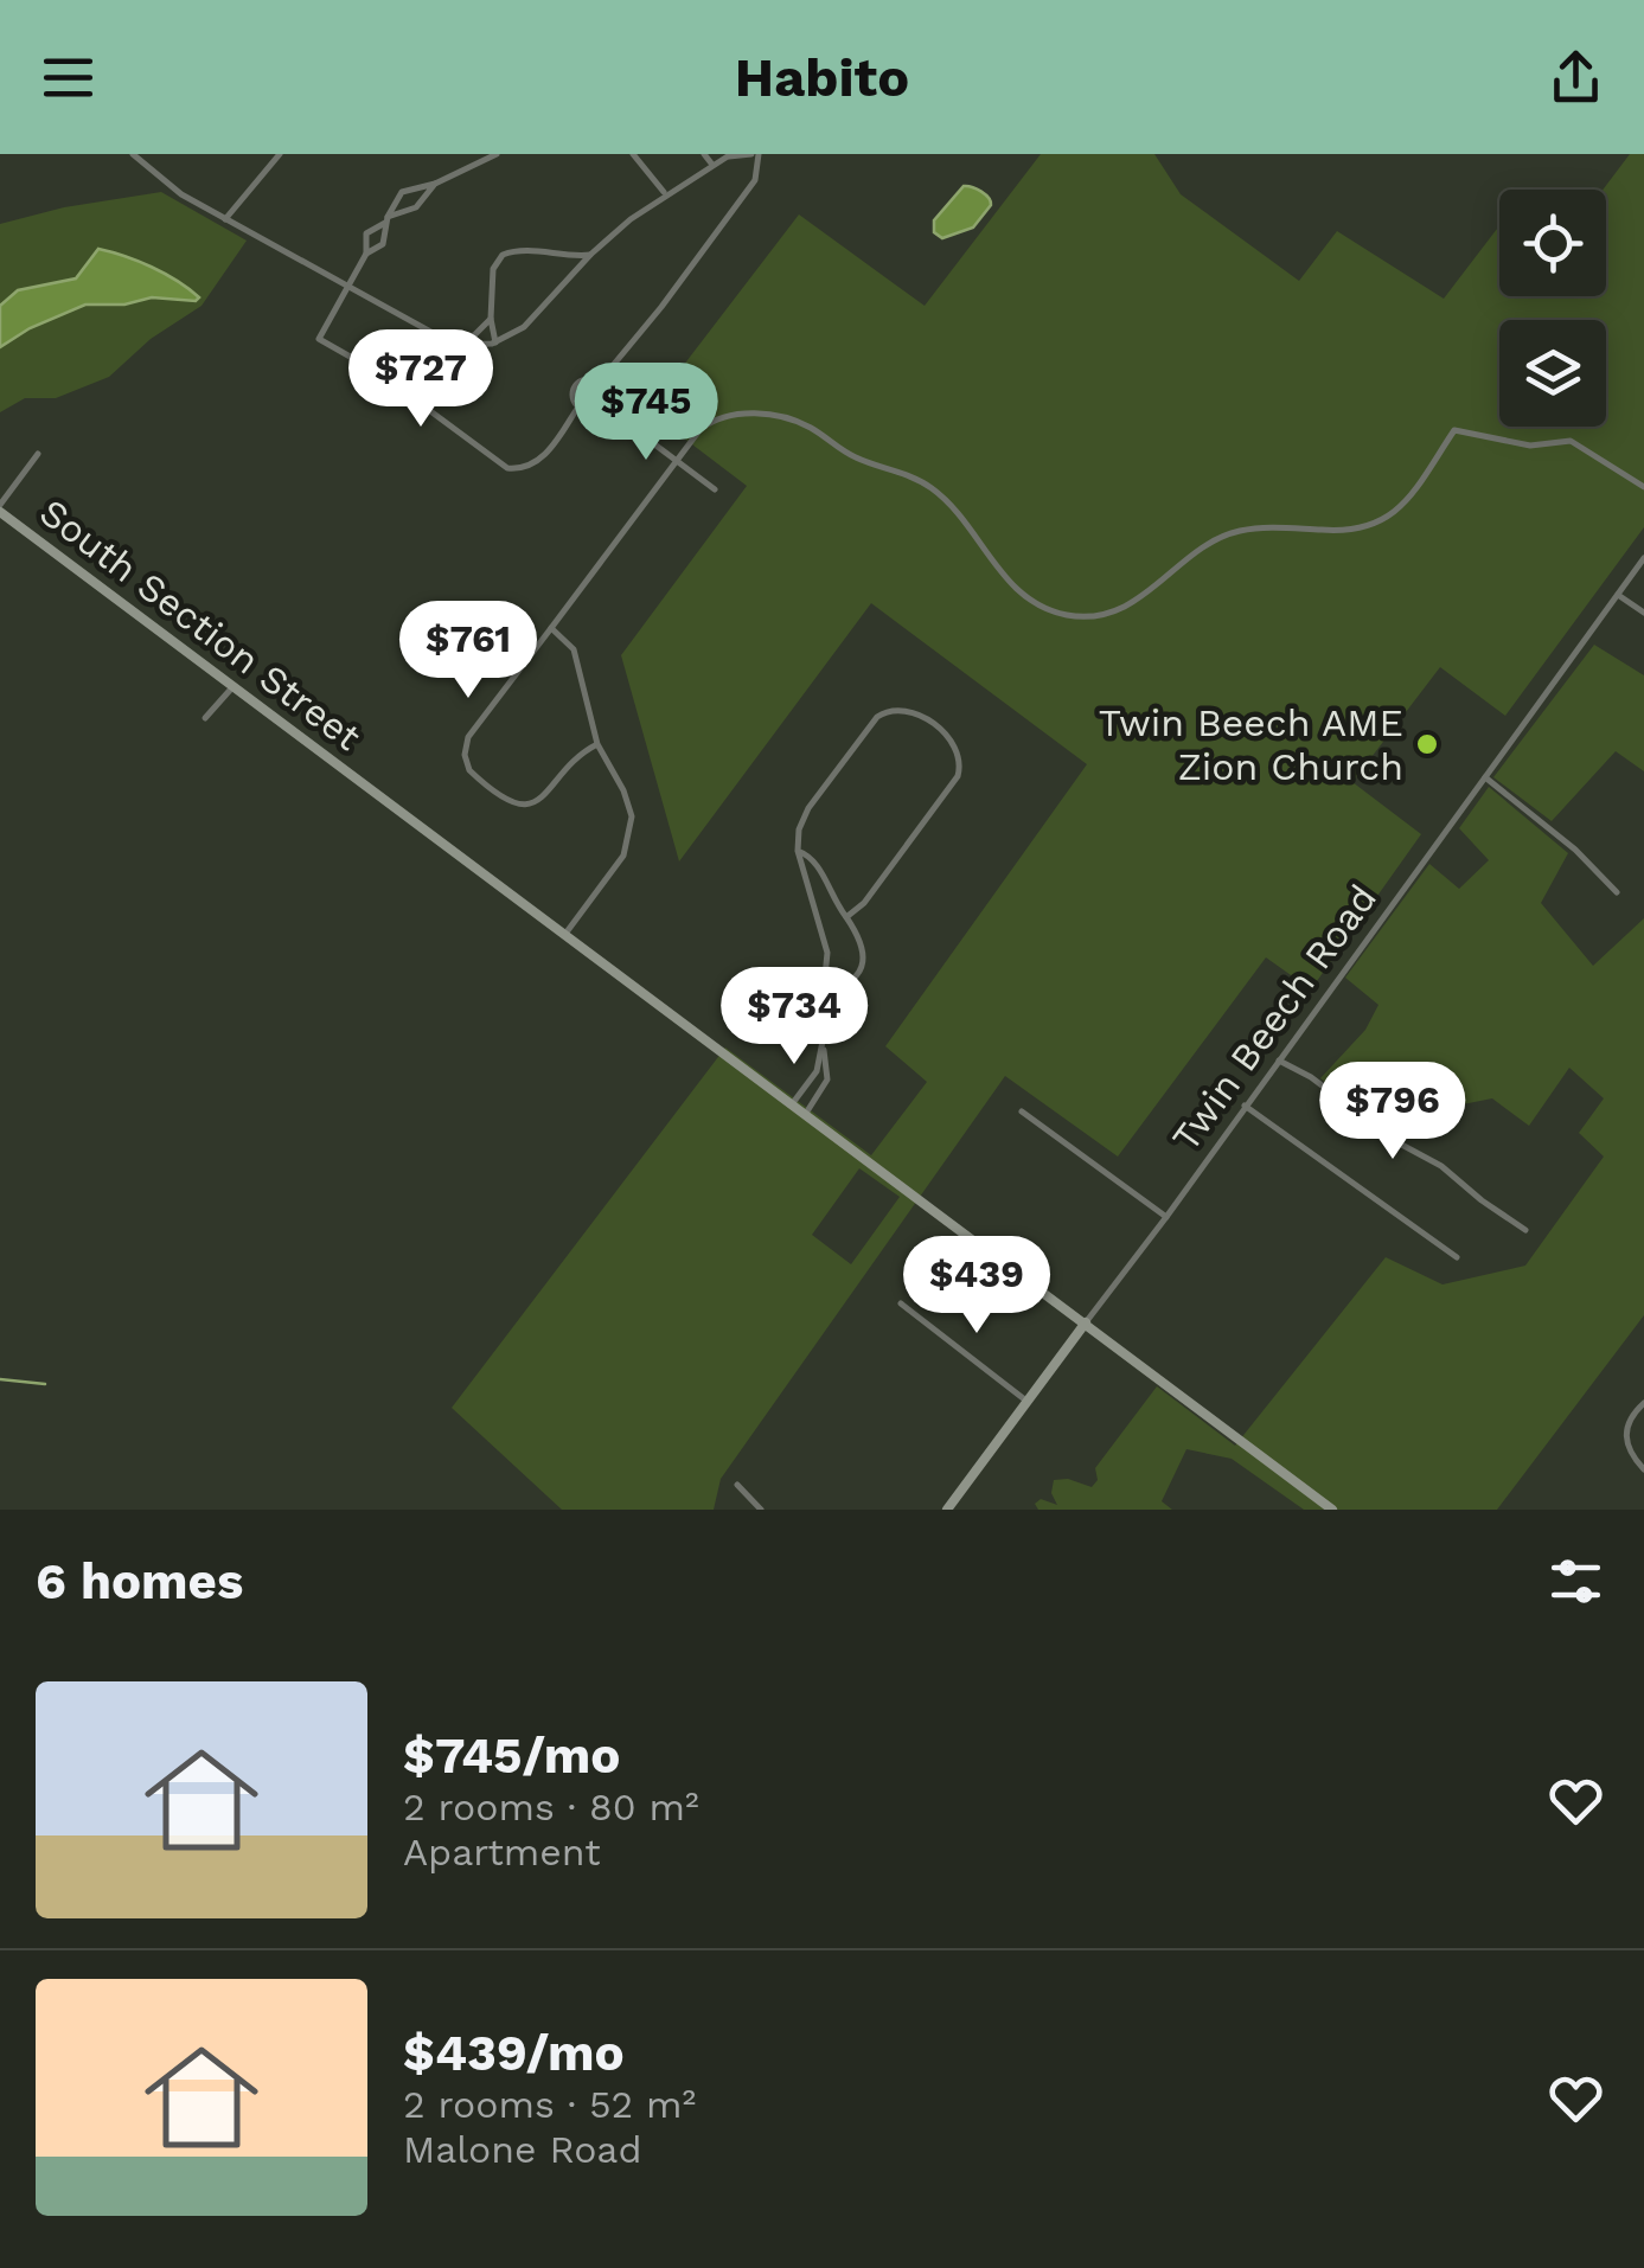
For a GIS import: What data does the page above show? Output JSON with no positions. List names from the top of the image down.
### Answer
{
  "streets": {
    "street": ["South Section Street", "Twin Beech Road"]
  },
  "crossings": [
    ["South Section Street", "Twin Beech Road"]
  ],
  "places": ["Twin Beech AME Zion Church"],
  "page": {
    "header": "Habito",
    "price": [
      "$727",
      "$745",
      "$761",
      "$734",
      "$796",
      "$439"
    ],
    "heading": "6 homes",
    "list": [
      {
        "name": "$745/mo",
        "note": "2 rooms · 80 m² · Apartment"
      },
      {
        "name": "$439/mo",
        "note": "2 rooms · 52 m² · Malone Road"
      }
    ]
  }
}
